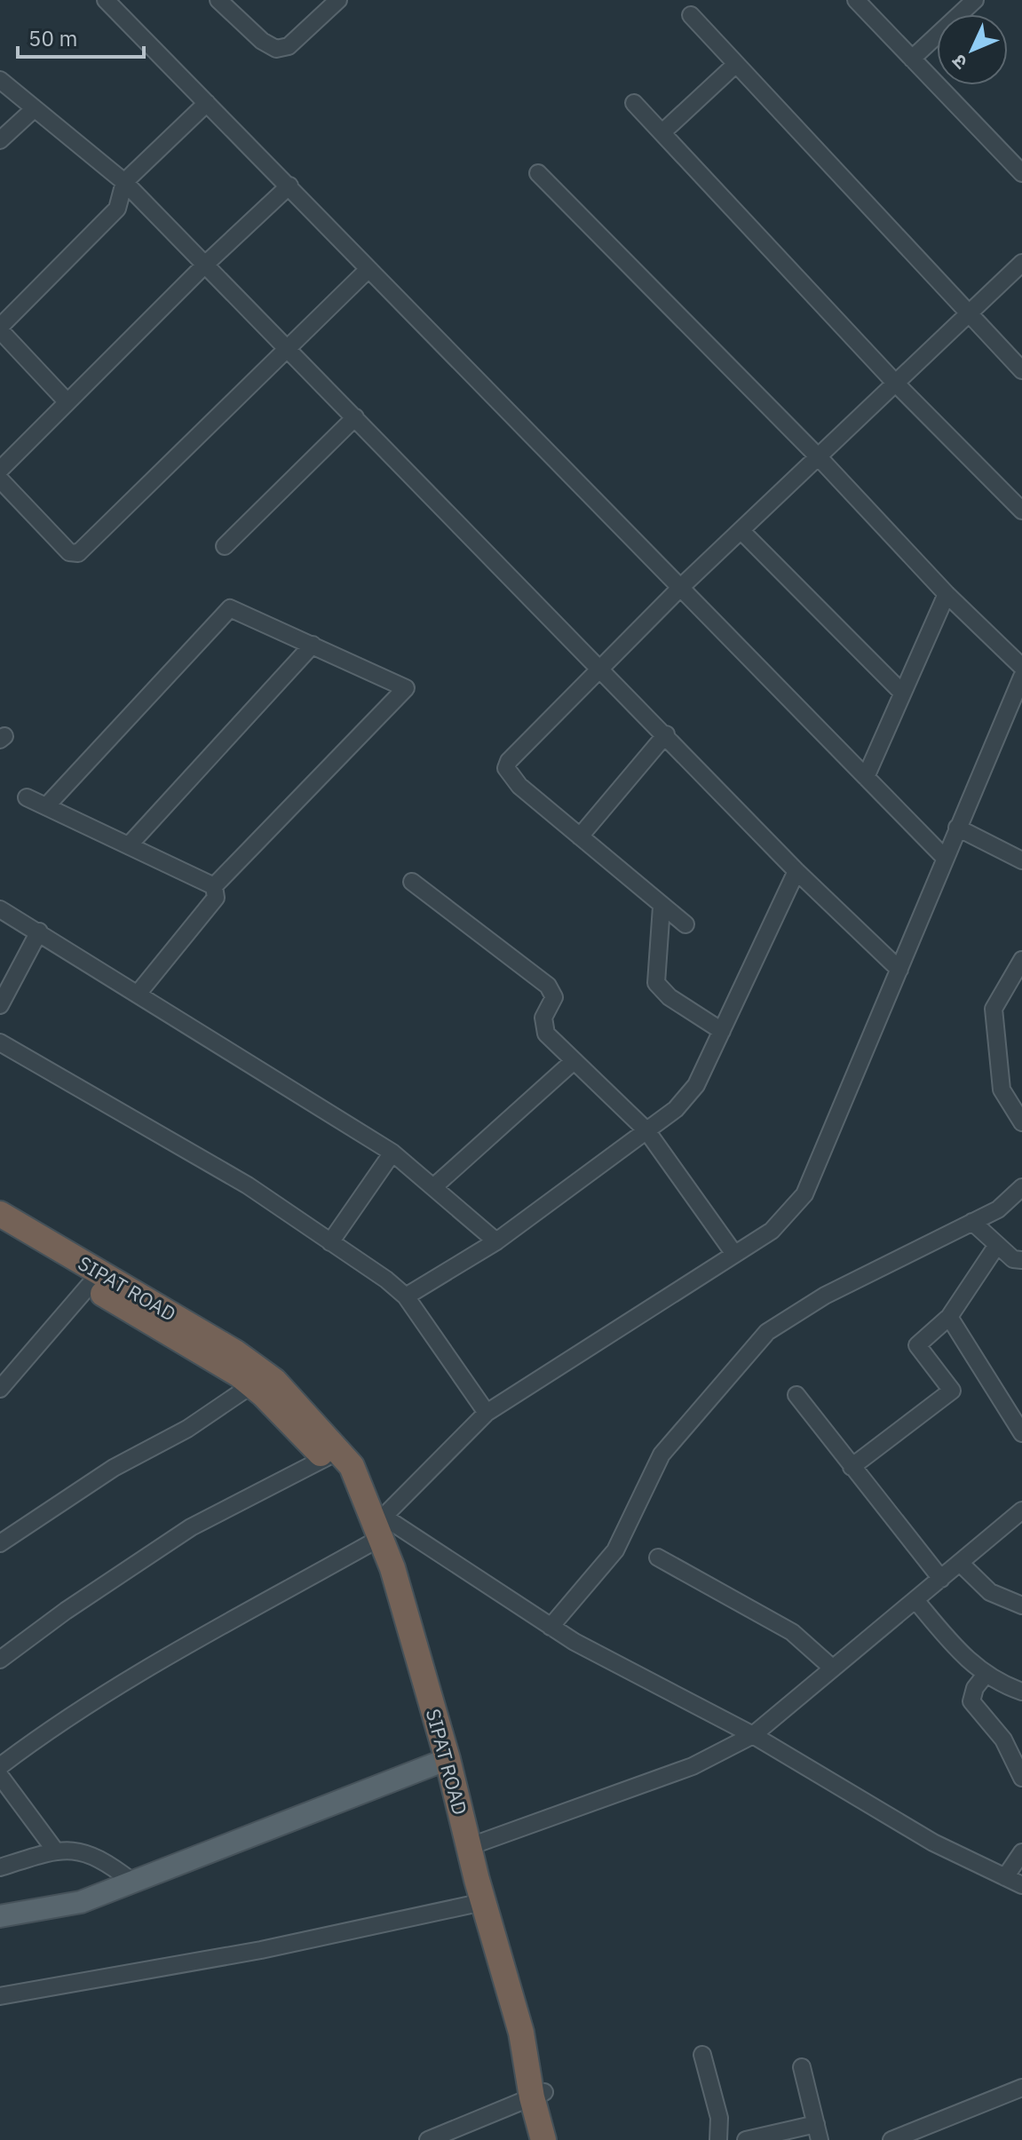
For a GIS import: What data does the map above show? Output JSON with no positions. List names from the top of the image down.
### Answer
{
  "streets": {
    "highway": ["SIPAT ROAD"]
  },
  "scale_bar": "50 m",
  "north": "bottom left"
}
